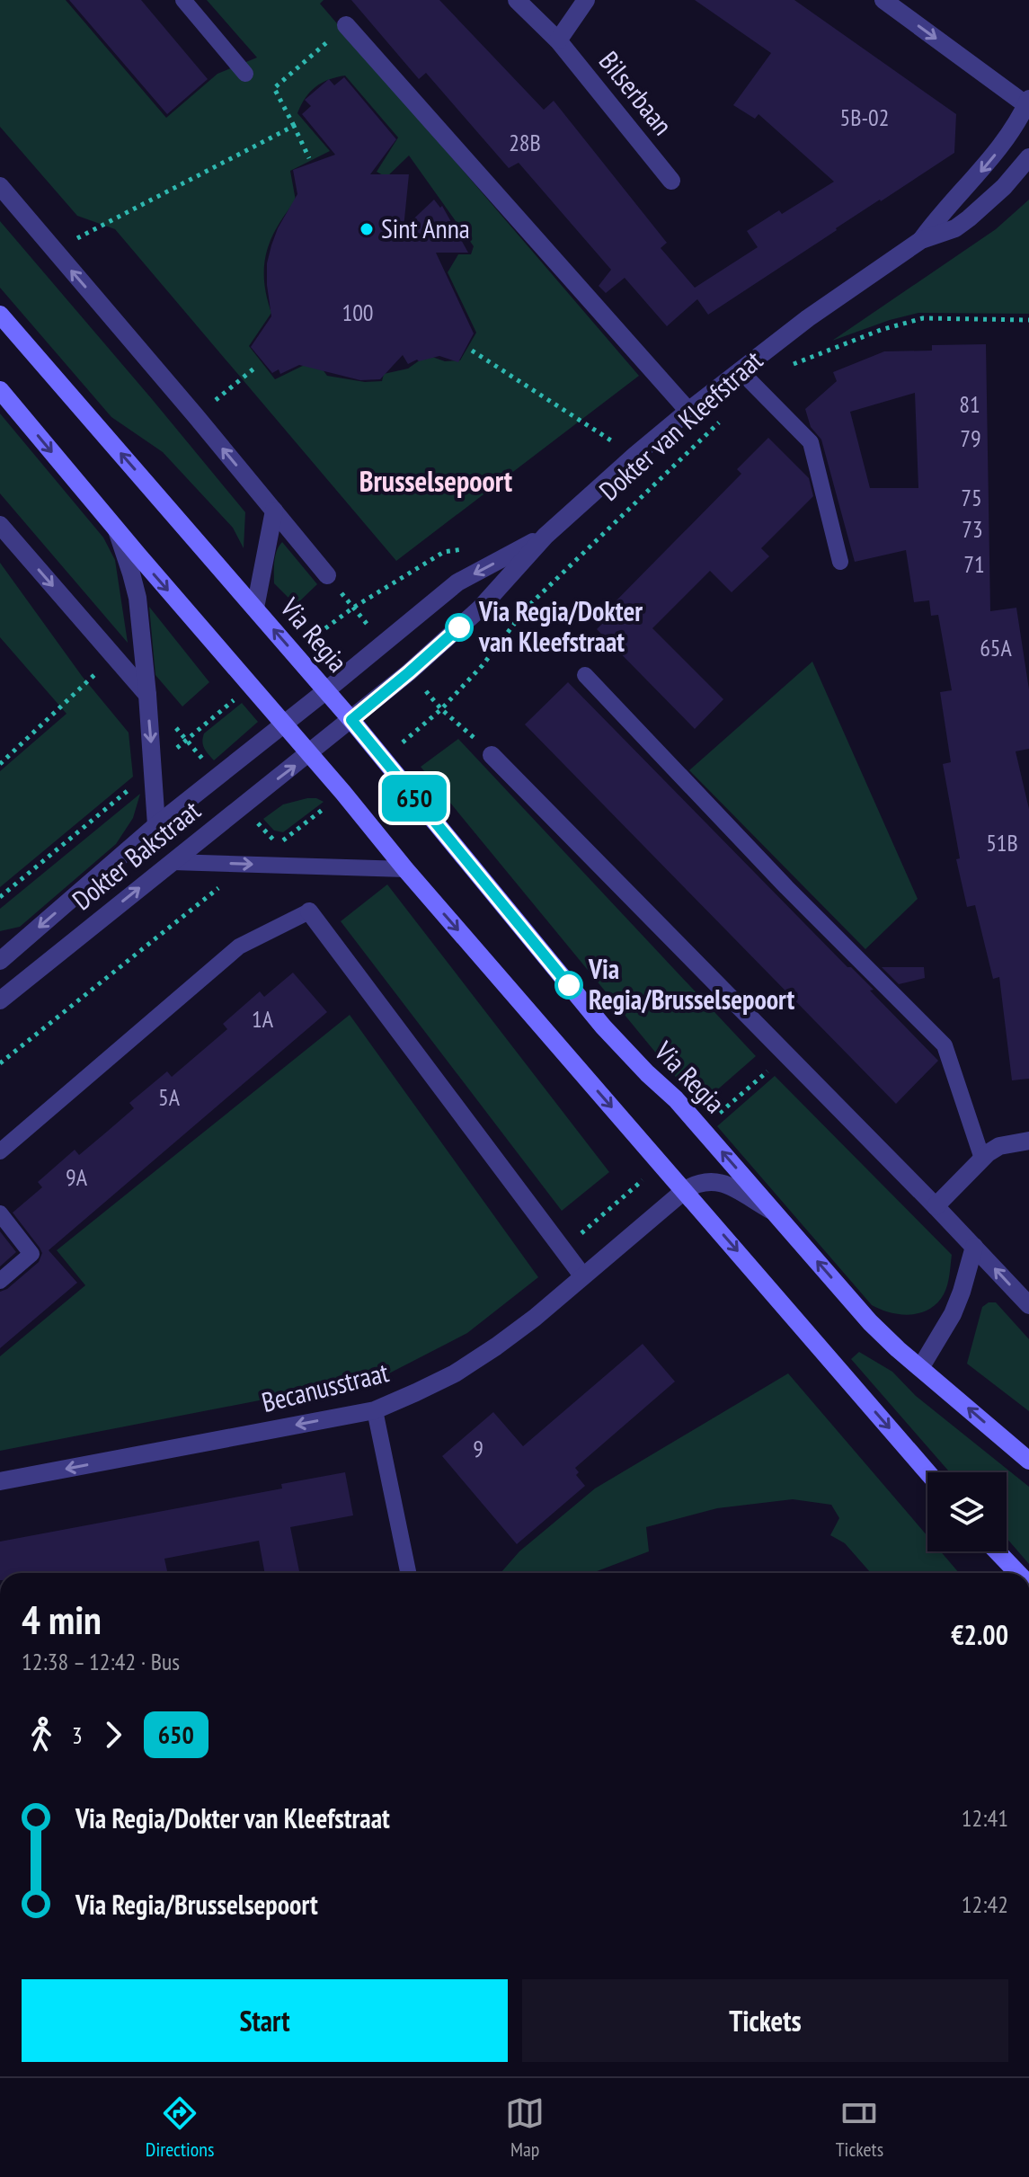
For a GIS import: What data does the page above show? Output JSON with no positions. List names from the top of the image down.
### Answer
{
  "streets": {
    "main road": ["Via Regia"],
    "street": [
      "Bilserbaan",
      "Dokter van Kleefstraat",
      "Dokter Bakstraat",
      "Becanusstraat"
    ]
  },
  "crossings": [
    ["Dokter van Kleefstraat", "Via Regia"],
    ["Dokter van Kleefstraat", "Dokter Bakstraat"],
    ["Via Regia", "Dokter Bakstraat"]
  ],
  "one_way": ["Becanusstraat"],
  "districts": ["Brusselsepoort"],
  "places": ["Sint Anna", "Via Regia/Dokter van Kleefstraat", "Via Regia/Brusselsepoort"],
  "lines": ["bus line 650"],
  "house_numbers": [
    "5B-02",
    "28B",
    "100",
    "81",
    "79",
    "75",
    "73",
    "71",
    "65A",
    "51B",
    "1A",
    "5A",
    "9A",
    "9"
  ],
  "page": {
    "on_map": "650",
    "heading": ["4 min", "12:38 – 12:42 · Bus", "€2.00"],
    "legs": ["3", "650"],
    "list": [
      {
        "name": "Via Regia/Dokter van Kleefstraat",
        "value": "12:41"
      },
      {
        "name": "Via Regia/Brusselsepoort",
        "value": "12:42"
      }
    ],
    "buttons": ["Start", "Tickets"],
    "tabs": ["Directions", "Map", "Tickets"]
  }
}
